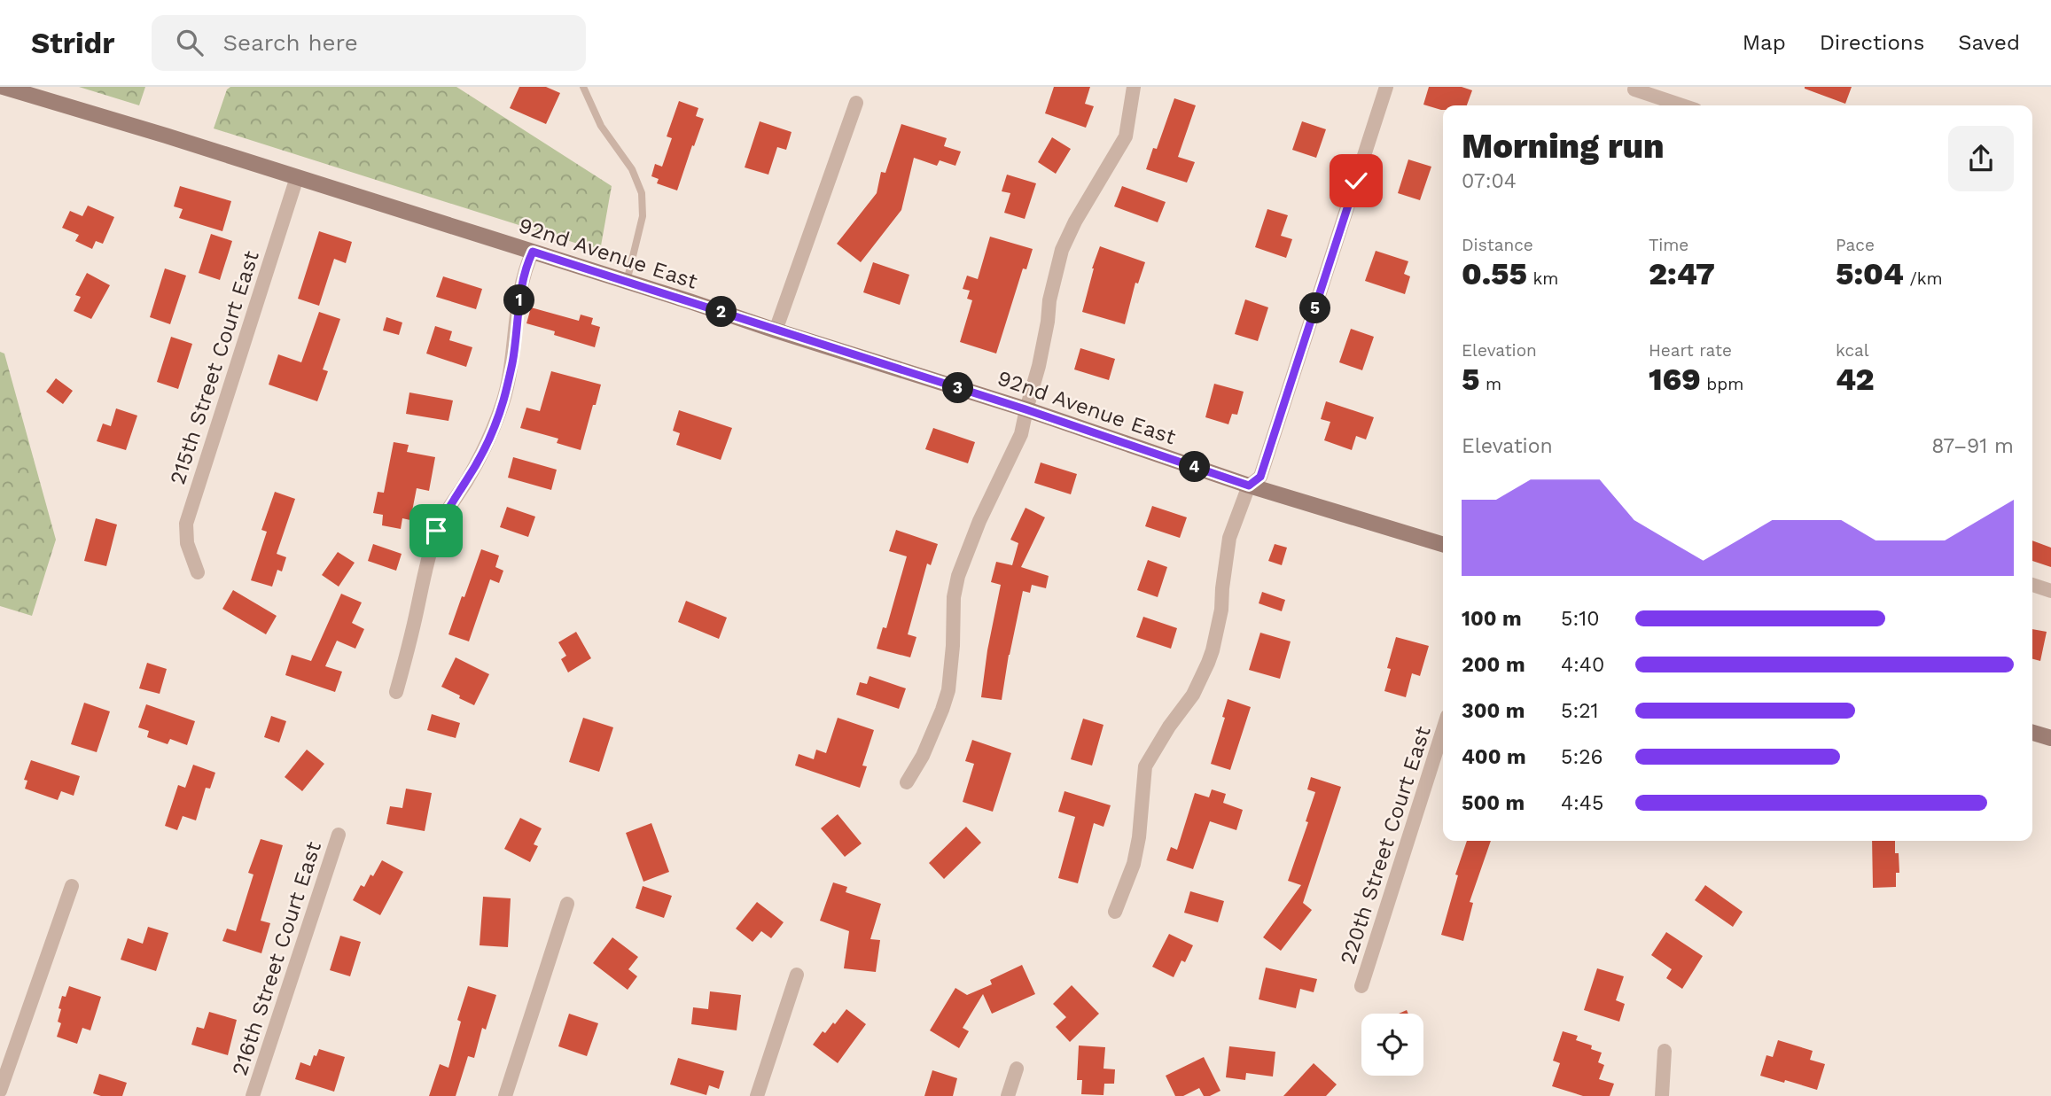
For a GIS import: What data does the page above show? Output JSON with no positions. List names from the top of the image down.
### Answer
{
  "streets": {
    "street": [
      "92nd Avenue East",
      "215th Street Court East",
      "220th Street Court East",
      "216th Street Court East"
    ]
  },
  "crossings": [
    ["92nd Avenue East", "215th Street Court East"]
  ],
  "page": {
    "header": "Stridr",
    "search": "Search here",
    "nav": ["Map", "Directions", "Saved"],
    "heading": ["Morning run", "07:04"],
    "stats": [
      ["Distance", "0.55 km"],
      ["Time", "2:47"],
      ["Pace", "5:04 /km"],
      ["Elevation", "5 m"],
      ["Heart rate", "169 bpm"],
      ["kcal", "42"]
    ],
    "pins": [
      "1",
      "5",
      "2",
      "3",
      "4"
    ],
    "chart": ["Elevation", "87–91 m"],
    "list": [
      {
        "name": "100 m",
        "note": "5:10"
      },
      {
        "name": "200 m",
        "note": "4:40"
      },
      {
        "name": "300 m",
        "note": "5:21"
      },
      {
        "name": "400 m",
        "note": "5:26"
      },
      {
        "name": "500 m",
        "note": "4:45"
      }
    ]
  }
}
